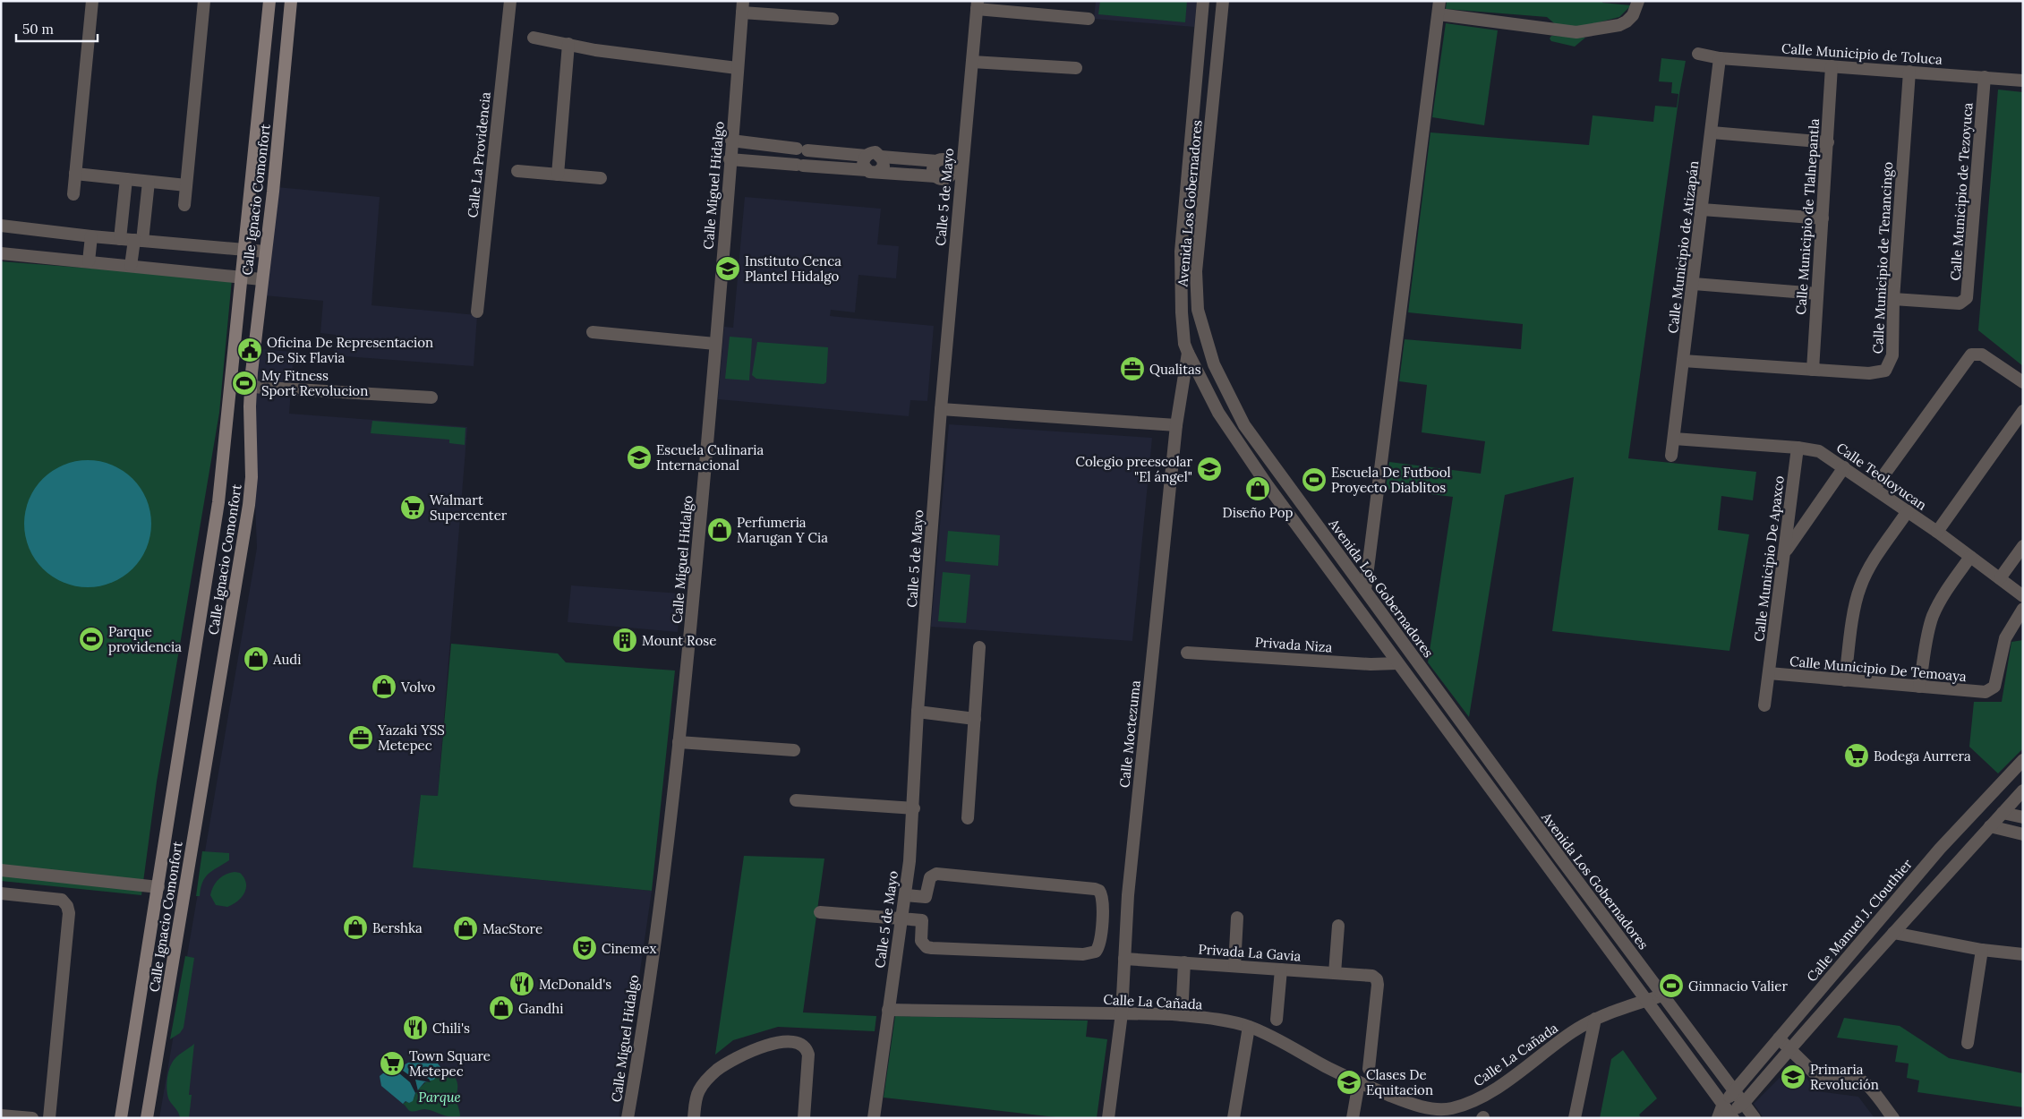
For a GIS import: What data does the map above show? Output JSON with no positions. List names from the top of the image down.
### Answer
{
  "streets": {
    "main road": ["Calle Ignacio Comonfort"],
    "street": [
      "Calle Municipio de Toluca",
      "Calle La Providencia",
      "Calle Miguel Hidalgo",
      "Calle Municipio de Tezoyuca",
      "Calle 5 de Mayo",
      "Avenida Los Gobernadores",
      "Calle Municipio de Tlalnepantla",
      "Calle Municipio de Atizapán",
      "Calle Municipio de Tenancingo",
      "Calle Teoloyucan",
      "Calle Municipio De Apaxco",
      "Privada Niza",
      "Calle Municipio De Temoaya",
      "Calle Moctezuma",
      "Calle Manuel J. Clouthier",
      "Privada La Gavia",
      "Calle La Cañada"
    ]
  },
  "crossings": [
    ["Calle Municipio de Toluca", "Calle Municipio de Tezoyuca"],
    ["Calle Municipio de Toluca", "Calle Municipio de Tlalnepantla"],
    ["Calle Municipio de Toluca", "Calle Municipio de Atizapán"],
    ["Calle Municipio de Toluca", "Calle Municipio de Tenancingo"],
    ["Calle Municipio de Tezoyuca", "Calle Municipio de Tenancingo"],
    ["Calle 5 de Mayo", "Calle La Cañada"],
    ["Avenida Los Gobernadores", "Privada Niza"],
    ["Avenida Los Gobernadores", "Calle Moctezuma"],
    ["Avenida Los Gobernadores", "Calle Manuel J. Clouthier"],
    ["Avenida Los Gobernadores", "Calle La Cañada"],
    ["Calle Municipio de Tlalnepantla", "Calle Municipio de Tenancingo"],
    ["Calle Municipio de Atizapán", "Calle Teoloyucan"],
    ["Calle Teoloyucan", "Calle Municipio De Apaxco"],
    ["Calle Municipio De Apaxco", "Calle Municipio De Temoaya"],
    ["Calle Moctezuma", "Privada La Gavia"],
    ["Calle Moctezuma", "Calle La Cañada"]
  ],
  "parks": ["Parque"],
  "places": {
    "school or university": [
      "Instituto Cenca Plantel Hidalgo",
      "Escuela Culinaria Internacional",
      "Colegio preescolar \"El ángel\"",
      "Primaria Revolución",
      "Clases De Equitacion"
    ],
    "public building": ["Oficina De Representacion De Six Flavia"],
    "office": ["Qualitas", "Yazaki YSS Metepec"],
    "sports": [
      "My Fitness Sport Revolucion",
      "Escuela De Futbool Proyecto Diablitos",
      "Parque providencia",
      "Gimnacio Valier"
    ],
    "shop": [
      "Diseño Pop",
      "Perfumeria Marugan Y Cia",
      "Audi",
      "Volvo",
      "Bershka",
      "MacStore",
      "Gandhi"
    ],
    "supermarket": ["Walmart Supercenter", "Bodega Aurrera", "Town Square Metepec"],
    "building": ["Mount Rose"],
    "theatre": ["Cinemex"],
    "restaurant": ["McDonald's", "Chili's"]
  },
  "scale_bar": "50 m"
}
